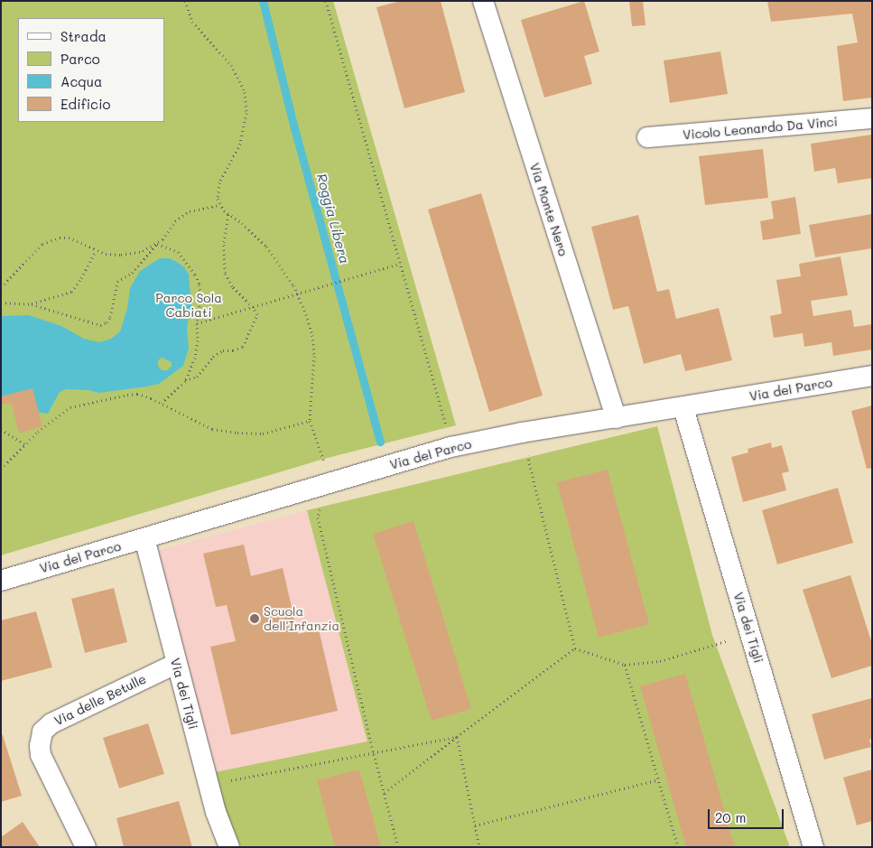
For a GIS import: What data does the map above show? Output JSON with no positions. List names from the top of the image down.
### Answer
{
  "streets": {
    "street": [
      "Vicolo Leonardo Da Vinci",
      "Via Monte Nero",
      "Via del Parco",
      "Via dei Tigli",
      "Via delle Betulle"
    ]
  },
  "crossings": [
    ["Via Monte Nero", "Via del Parco"],
    ["Via del Parco", "Via dei Tigli"],
    ["Via dei Tigli", "Via delle Betulle"]
  ],
  "water": ["Roggia Libera"],
  "parks": ["Parco Sola Cabiati"],
  "places": ["Scuola dell'Infanzia"],
  "legend": [
    "Strada",
    "Parco",
    "Acqua",
    "Edificio"
  ],
  "scale_bar": "20 m"
}
